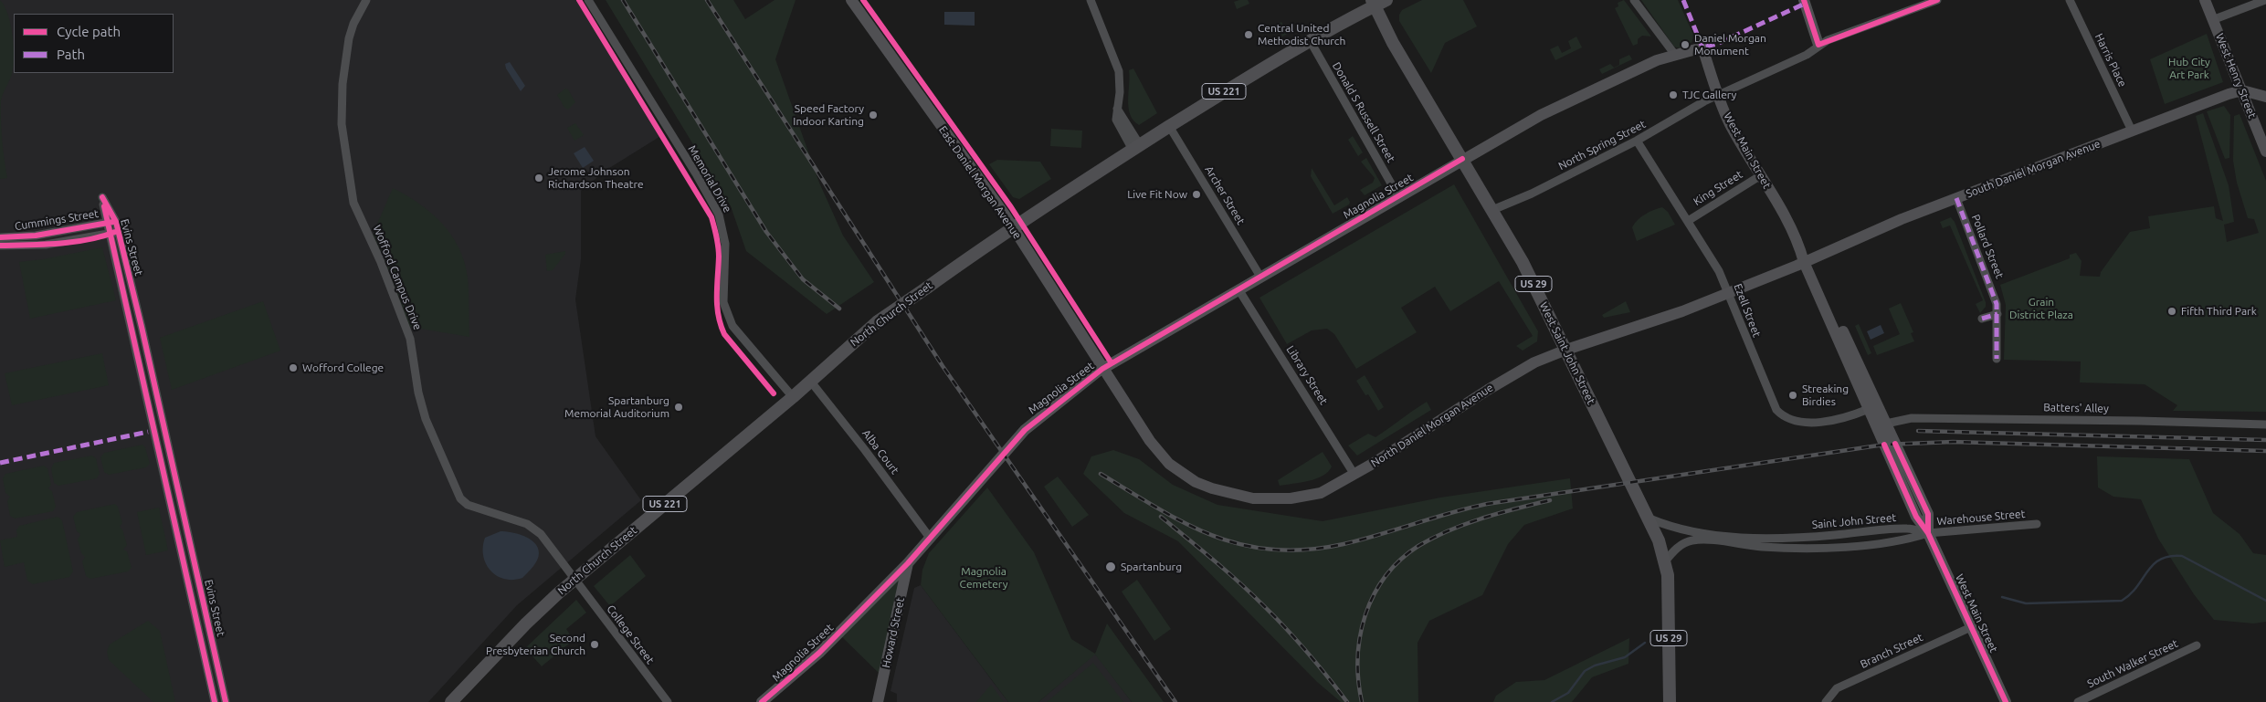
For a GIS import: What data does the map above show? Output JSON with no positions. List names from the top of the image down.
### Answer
{
  "streets": {
    "main road": [
      "US 221",
      "US 29",
      "North Church Street",
      "West Saint John Street"
    ],
    "street": [
      "Harris Place",
      "West Henry Street",
      "Donald S Russell Street",
      "North Spring Street",
      "West Main Street",
      "South Daniel Morgan Avenue",
      "Memorial Drive",
      "East Daniel Morgan Avenue",
      "King Street",
      "Archer Street",
      "Magnolia Street",
      "Cummings Street",
      "Pollard Street",
      "Evins Street",
      "Wofford Campus Drive",
      "Ezell Street",
      "Library Street",
      "Batters' Alley",
      "North Daniel Morgan Avenue",
      "Alba Court",
      "Warehouse Street",
      "Saint John Street",
      "Howard Street",
      "College Street",
      "Branch Street",
      "South Walker Street"
    ]
  },
  "crossings": [
    ["Harris Place", "South Daniel Morgan Avenue"],
    ["West Henry Street", "South Daniel Morgan Avenue"],
    ["Donald S Russell Street", "Magnolia Street"],
    ["Donald S Russell Street", "North Church Street"],
    ["North Spring Street", "West Main Street"],
    ["North Spring Street", "Ezell Street"],
    ["North Spring Street", "West Saint John Street"],
    ["West Main Street", "South Daniel Morgan Avenue"],
    ["West Main Street", "King Street"],
    ["West Main Street", "Magnolia Street"],
    ["West Main Street", "Ezell Street"],
    ["West Main Street", "Batters' Alley"],
    ["West Main Street", "North Daniel Morgan Avenue"],
    ["West Main Street", "Warehouse Street"],
    ["West Main Street", "Saint John Street"],
    ["West Main Street", "Branch Street"],
    ["South Daniel Morgan Avenue", "Pollard Street"],
    ["South Daniel Morgan Avenue", "North Daniel Morgan Avenue"],
    ["Memorial Drive", "North Church Street"],
    ["East Daniel Morgan Avenue", "Magnolia Street"],
    ["East Daniel Morgan Avenue", "North Church Street"],
    ["East Daniel Morgan Avenue", "North Daniel Morgan Avenue"],
    ["King Street", "Ezell Street"],
    ["Archer Street", "Magnolia Street"],
    ["Archer Street", "North Church Street"],
    ["Magnolia Street", "West Saint John Street"],
    ["Magnolia Street", "Library Street"],
    ["Magnolia Street", "North Daniel Morgan Avenue"],
    ["Magnolia Street", "Alba Court"],
    ["Magnolia Street", "Howard Street"],
    ["Cummings Street", "Evins Street"],
    ["Wofford Campus Drive", "North Church Street"],
    ["Wofford Campus Drive", "College Street"],
    ["Ezell Street", "North Daniel Morgan Avenue"],
    ["North Church Street", "West Saint John Street"],
    ["North Church Street", "Alba Court"],
    ["North Church Street", "College Street"],
    ["West Saint John Street", "North Daniel Morgan Avenue"],
    ["West Saint John Street", "Saint John Street"],
    ["Library Street", "North Daniel Morgan Avenue"],
    ["Warehouse Street", "Saint John Street"]
  ],
  "parks": ["Hub City Art Park", "Grain District Plaza", "Magnolia Cemetery"],
  "places": [
    "Central United Methodist Church",
    "Daniel Morgan Monument",
    "TJC Gallery",
    "Speed Factory Indoor Karting",
    "Jerome Johnson Richardson Theatre",
    "Live Fit Now",
    "Fifth Third Park",
    "Wofford College",
    "Streaking Birdies",
    "Spartanburg Memorial Auditorium",
    "Spartanburg",
    "Second Presbyterian Church"
  ],
  "legend": ["Cycle path", "Path"]
}
